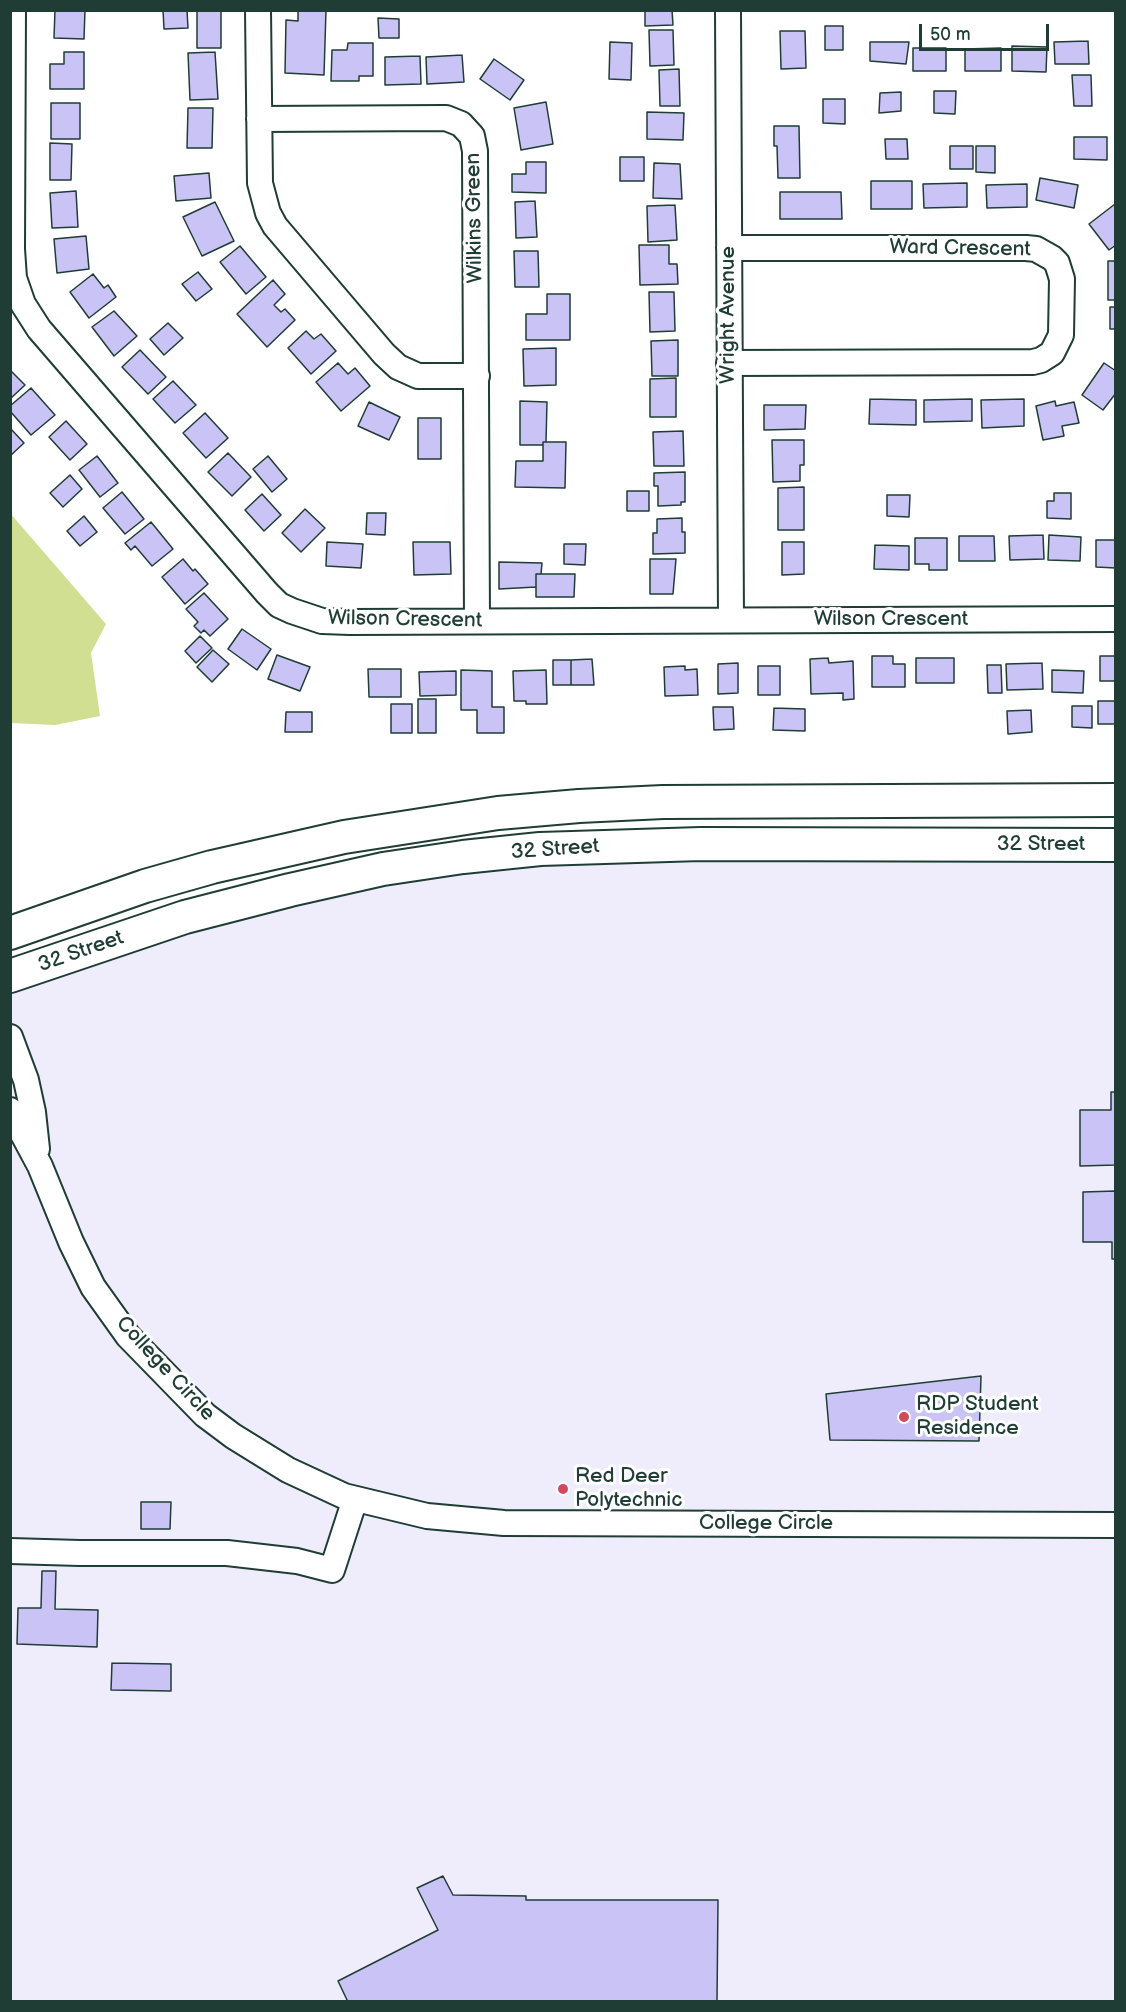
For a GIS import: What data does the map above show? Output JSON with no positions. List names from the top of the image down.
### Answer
{
  "streets": {
    "main road": ["32 Street"],
    "street": [
      "Wilkins Green",
      "Ward Crescent",
      "Wright Avenue",
      "Wilson Crescent",
      "College Circle"
    ]
  },
  "crossings": [
    ["Wilkins Green", "Wilson Crescent"],
    ["Ward Crescent", "Wright Avenue"],
    ["Wright Avenue", "Wilson Crescent"]
  ],
  "places": ["RDP Student Residence", "Red Deer Polytechnic"],
  "scale_bar": "50 m"
}
